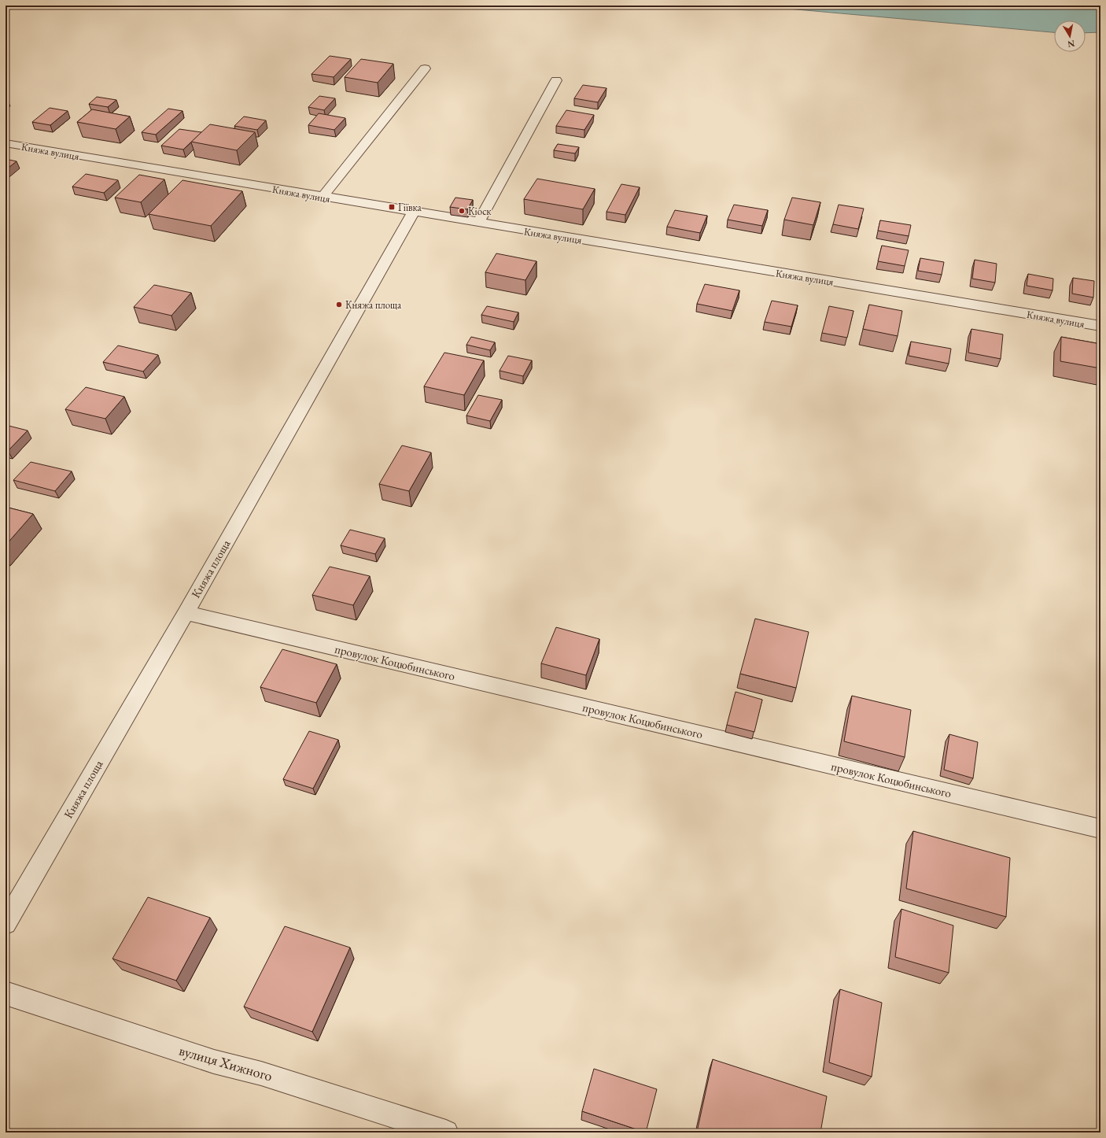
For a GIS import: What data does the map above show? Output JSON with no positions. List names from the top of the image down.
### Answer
{
  "streets": {
    "street": [
      "Княжа вулиця",
      "Княжа площа",
      "провулок Коцюбинського",
      "вулиця Хижного"
    ]
  },
  "crossings": [
    ["Княжа вулиця", "Княжа площа"],
    ["Княжа площа", "провулок Коцюбинського"]
  ],
  "places": {
    "transit": ["Гіївка"],
    "other": ["Кіоск", "Княжа площа"]
  },
  "north": "bottom"
}
